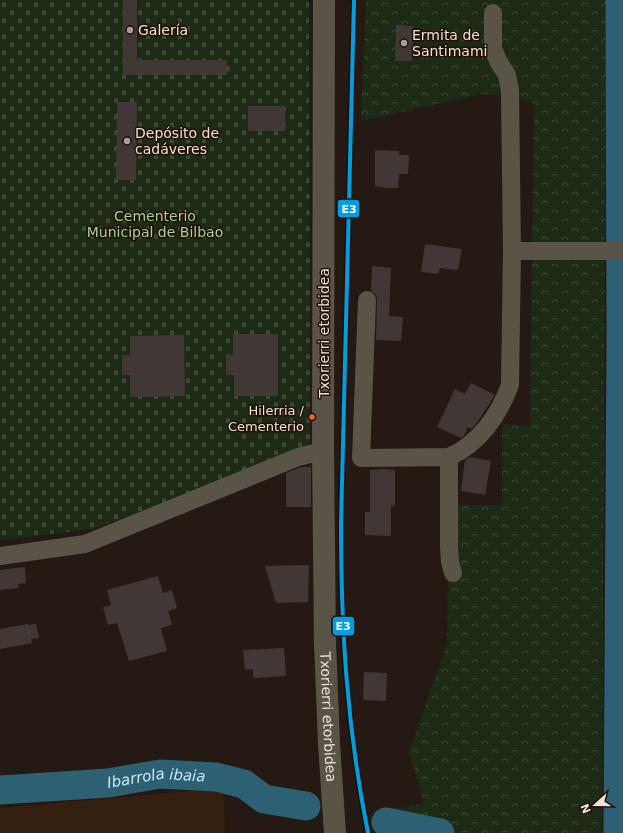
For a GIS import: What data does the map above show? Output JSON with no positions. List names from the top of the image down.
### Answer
{
  "streets": {
    "street": ["Txorierri etorbidea"]
  },
  "water": ["Ibarrola ibaia"],
  "parks": ["Cementerio Municipal de Bilbao"],
  "places": [
    "Galería",
    "Ermita de Santimami",
    "Depósito de cadáveres",
    "Hilerria / Cementerio"
  ],
  "lines": ["transit line E3"],
  "north": "left"
}
